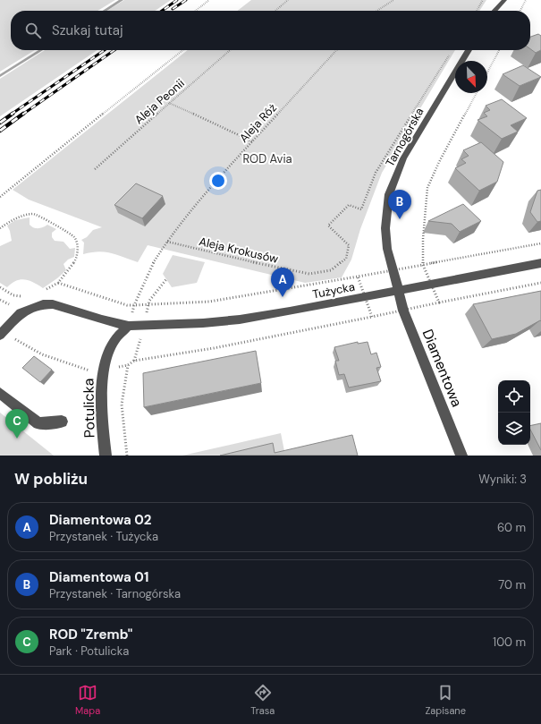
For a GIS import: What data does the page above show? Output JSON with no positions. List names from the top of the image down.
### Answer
{
  "streets": {
    "street": [
      "Tarnogórska",
      "Tużycka",
      "Diamentowa",
      "Potulicka"
    ],
    "path": ["Aleja Peonii", "Aleja Róż", "Aleja Krokusów"]
  },
  "crossings": [
    ["Aleja Róż", "Aleja Krokusów"],
    ["Aleja Róż", "Tużycka"],
    ["Aleja Róż", "Potulicka"],
    ["Tarnogórska", "Tużycka"],
    ["Tarnogórska", "Diamentowa"],
    ["Tużycka", "Diamentowa"],
    ["Tużycka", "Potulicka"]
  ],
  "parks": ["ROD Avia"],
  "north": "bottom right",
  "page": {
    "search": "Szukaj tutaj",
    "pins": ["B", "A", "C"],
    "heading": ["W pobliżu", "Wyniki: 3"],
    "list": [
      {
        "mark": "A",
        "name": "Diamentowa 02",
        "note": "Przystanek · Tużycka",
        "value": "60 m"
      },
      {
        "mark": "B",
        "name": "Diamentowa 01",
        "note": "Przystanek · Tarnogórska",
        "value": "70 m"
      },
      {
        "mark": "C",
        "name": "ROD \"Zremb\"",
        "note": "Park · Potulicka",
        "value": "100 m"
      }
    ],
    "nav": ["Mapa", "Trasa", "Zapisane"]
  }
}
